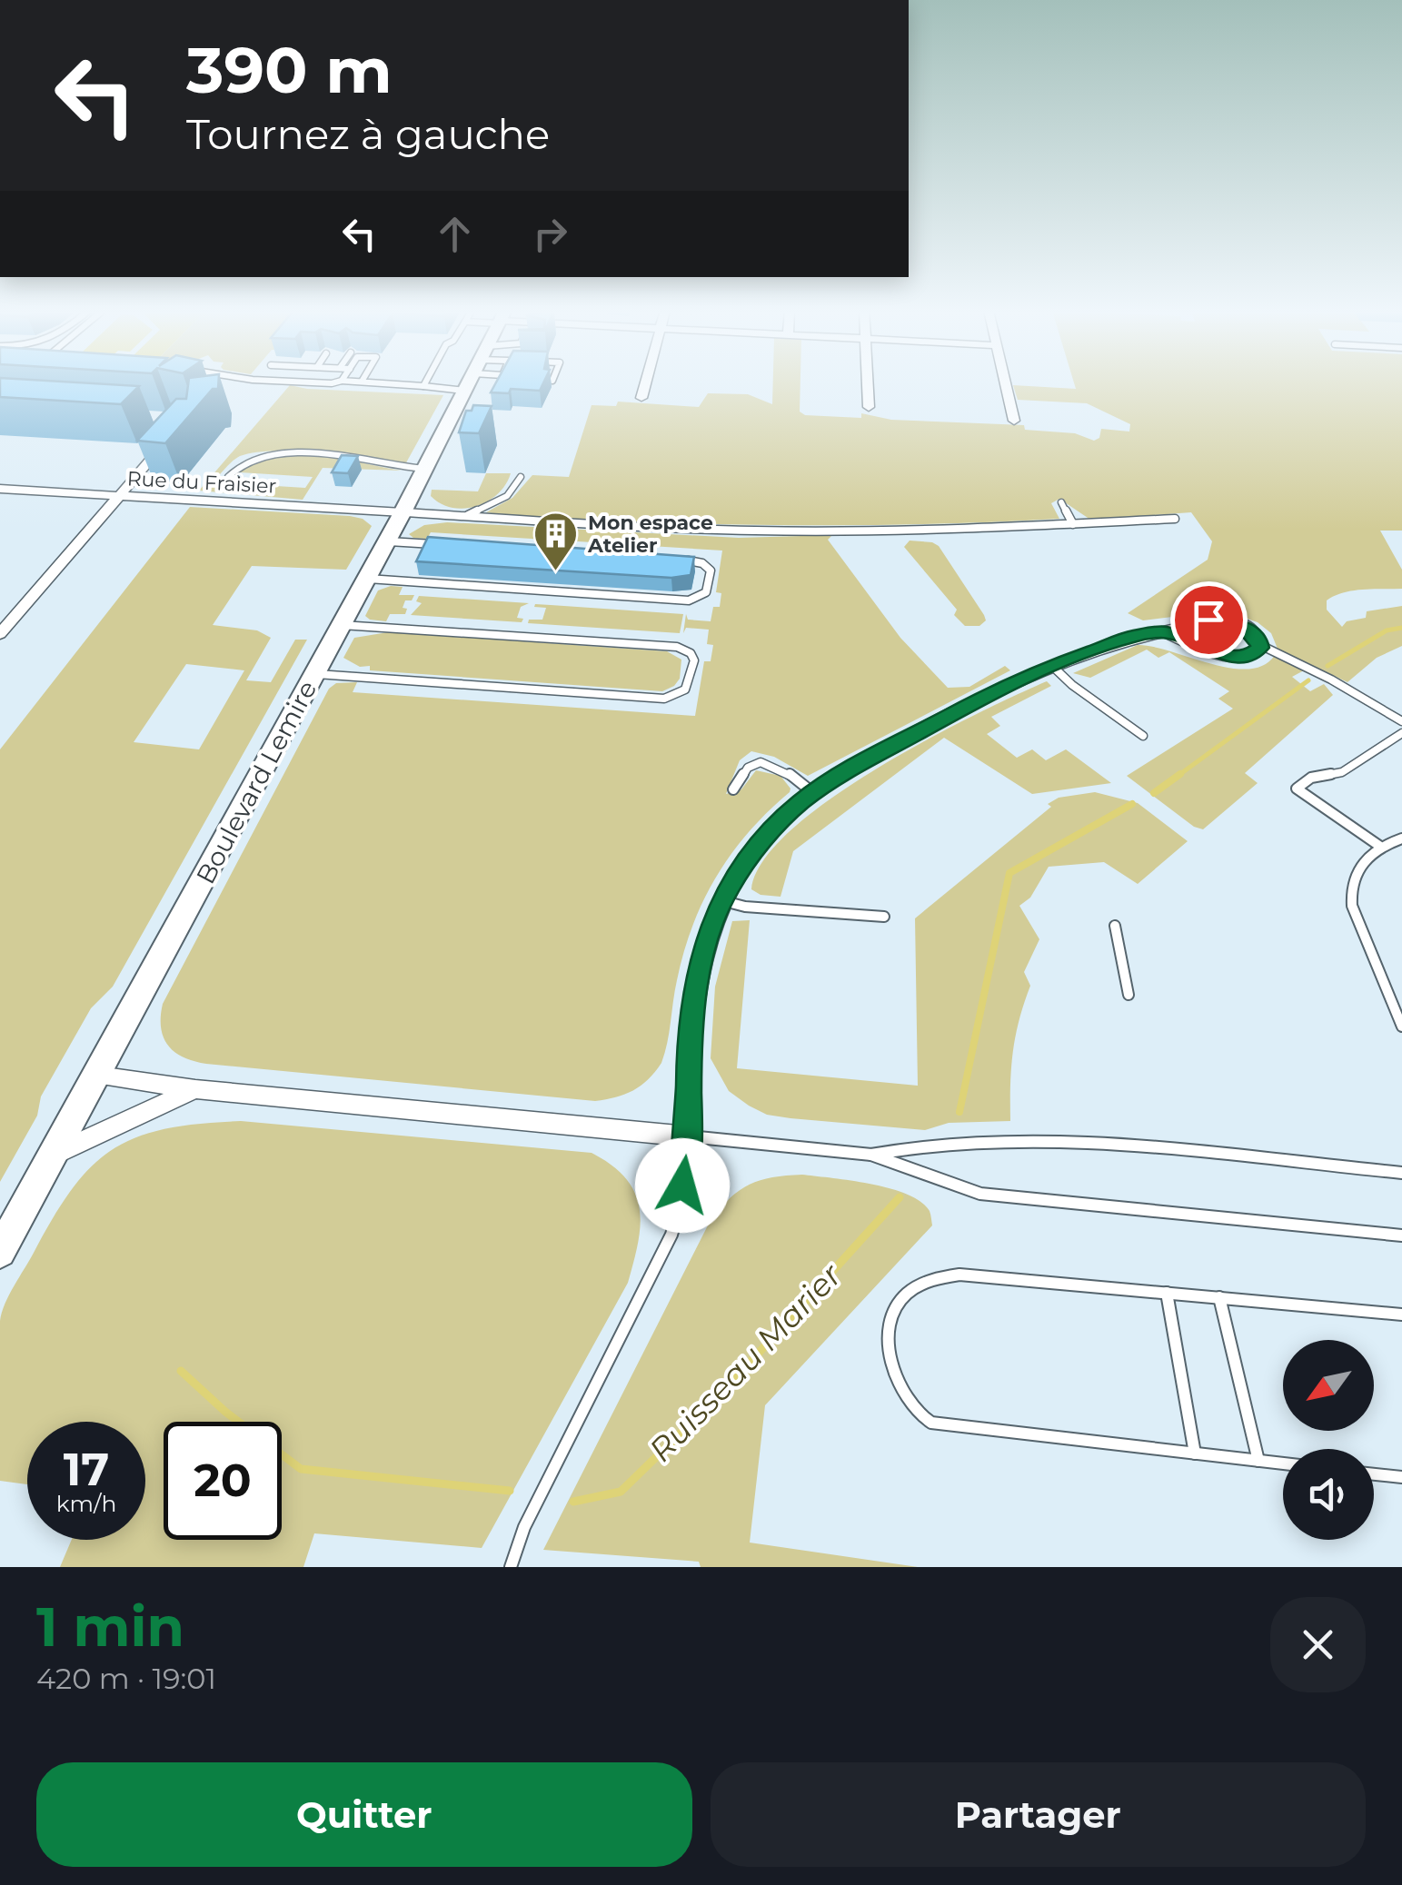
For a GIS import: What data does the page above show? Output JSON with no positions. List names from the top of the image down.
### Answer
{
  "streets": {
    "main road": ["Boulevard Lemire"],
    "street": ["Rue du Fraisier"]
  },
  "crossings": [
    ["Rue du Fraisier", "Boulevard Lemire"]
  ],
  "water": ["Ruisseau Marier"],
  "places": {
    "building": ["Mon espace Atelier"]
  },
  "north": "bottom left",
  "page": {
    "turn": ["390 m", "Tournez à gauche"],
    "speed": "17 km/h",
    "limit": "20",
    "heading": ["1 min", "420 m · 19:01"],
    "buttons": ["Quitter", "Partager"]
  }
}
